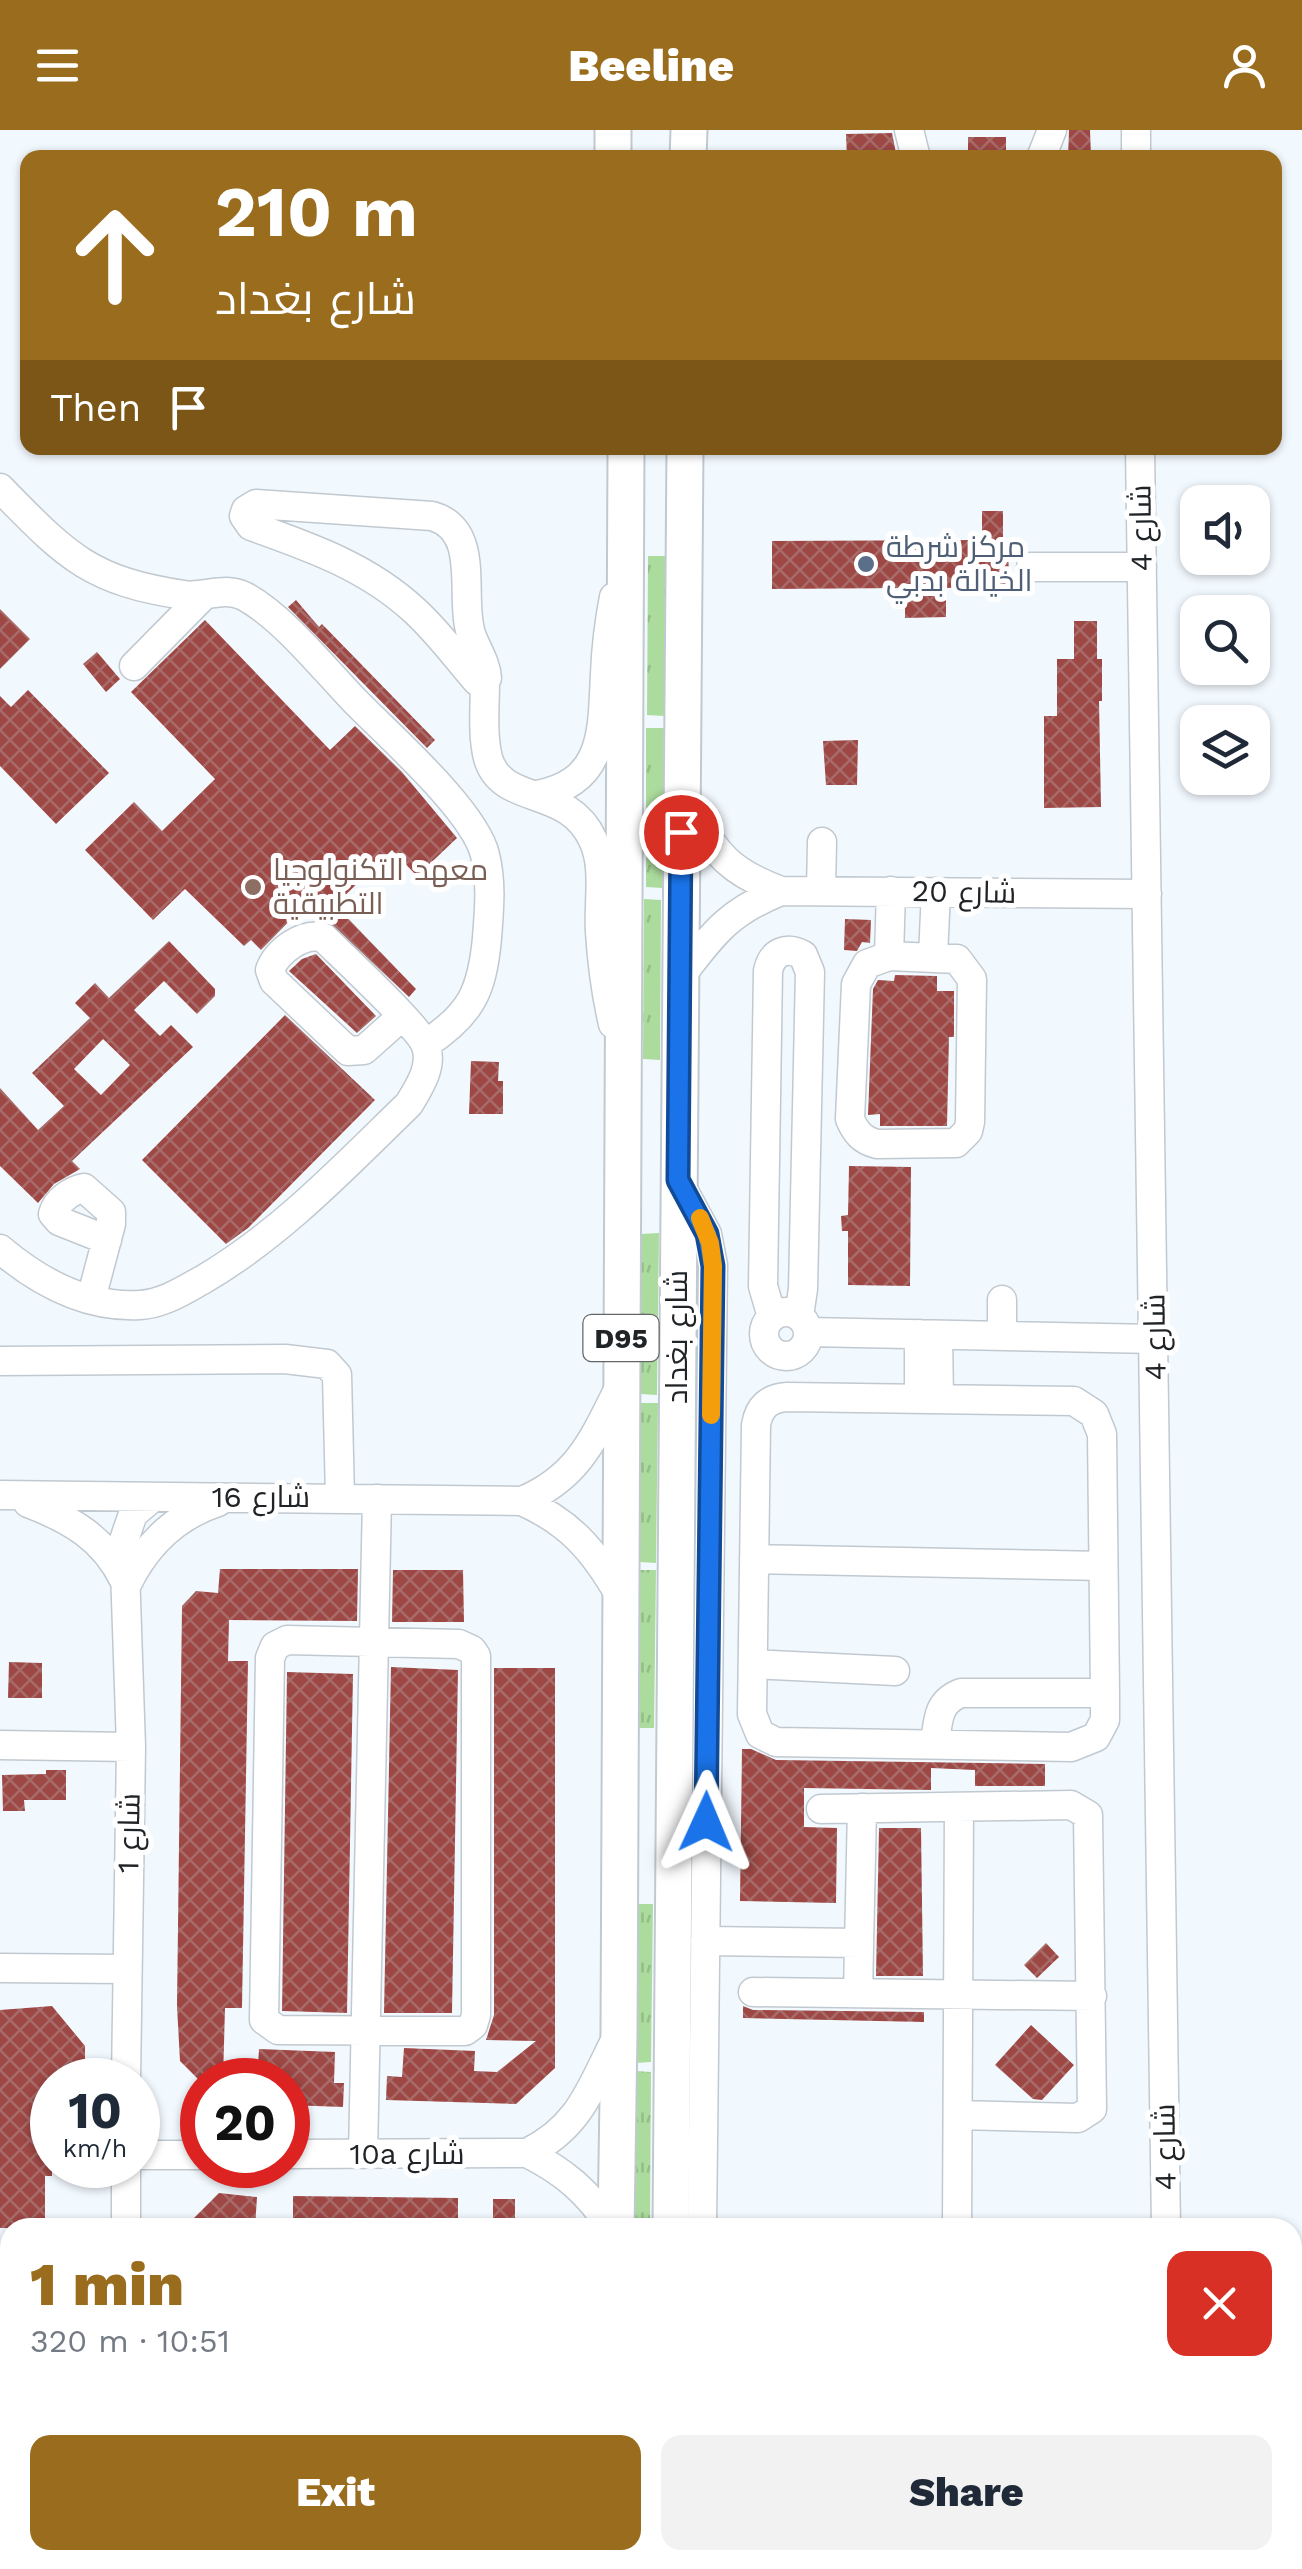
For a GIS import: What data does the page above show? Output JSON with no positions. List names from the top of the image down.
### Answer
{
  "streets": {
    "main road": ["شارع بغداد", "D95"],
    "street": [
      "شارع 4",
      "شارع 20",
      "شارع 16",
      "شارع 1",
      "10a شارع"
    ]
  },
  "crossings": [
    ["شارع 4", "شارع 20"],
    ["شارع 20", "شارع بغداد"],
    ["شارع بغداد", "شارع 16"],
    ["شارع 16", "شارع 1"]
  ],
  "places": ["مركز شرطة الخيالة بدبي", "معهد التكنولوجيا التطبيقية"],
  "page": {
    "header": "Beeline",
    "turn": ["210 m", "شارع بغداد"],
    "then": "Then",
    "speed": "10 km/h",
    "limit": "20",
    "heading": ["1 min", "320 m · 10:51"],
    "buttons": ["Exit", "Share"]
  }
}
